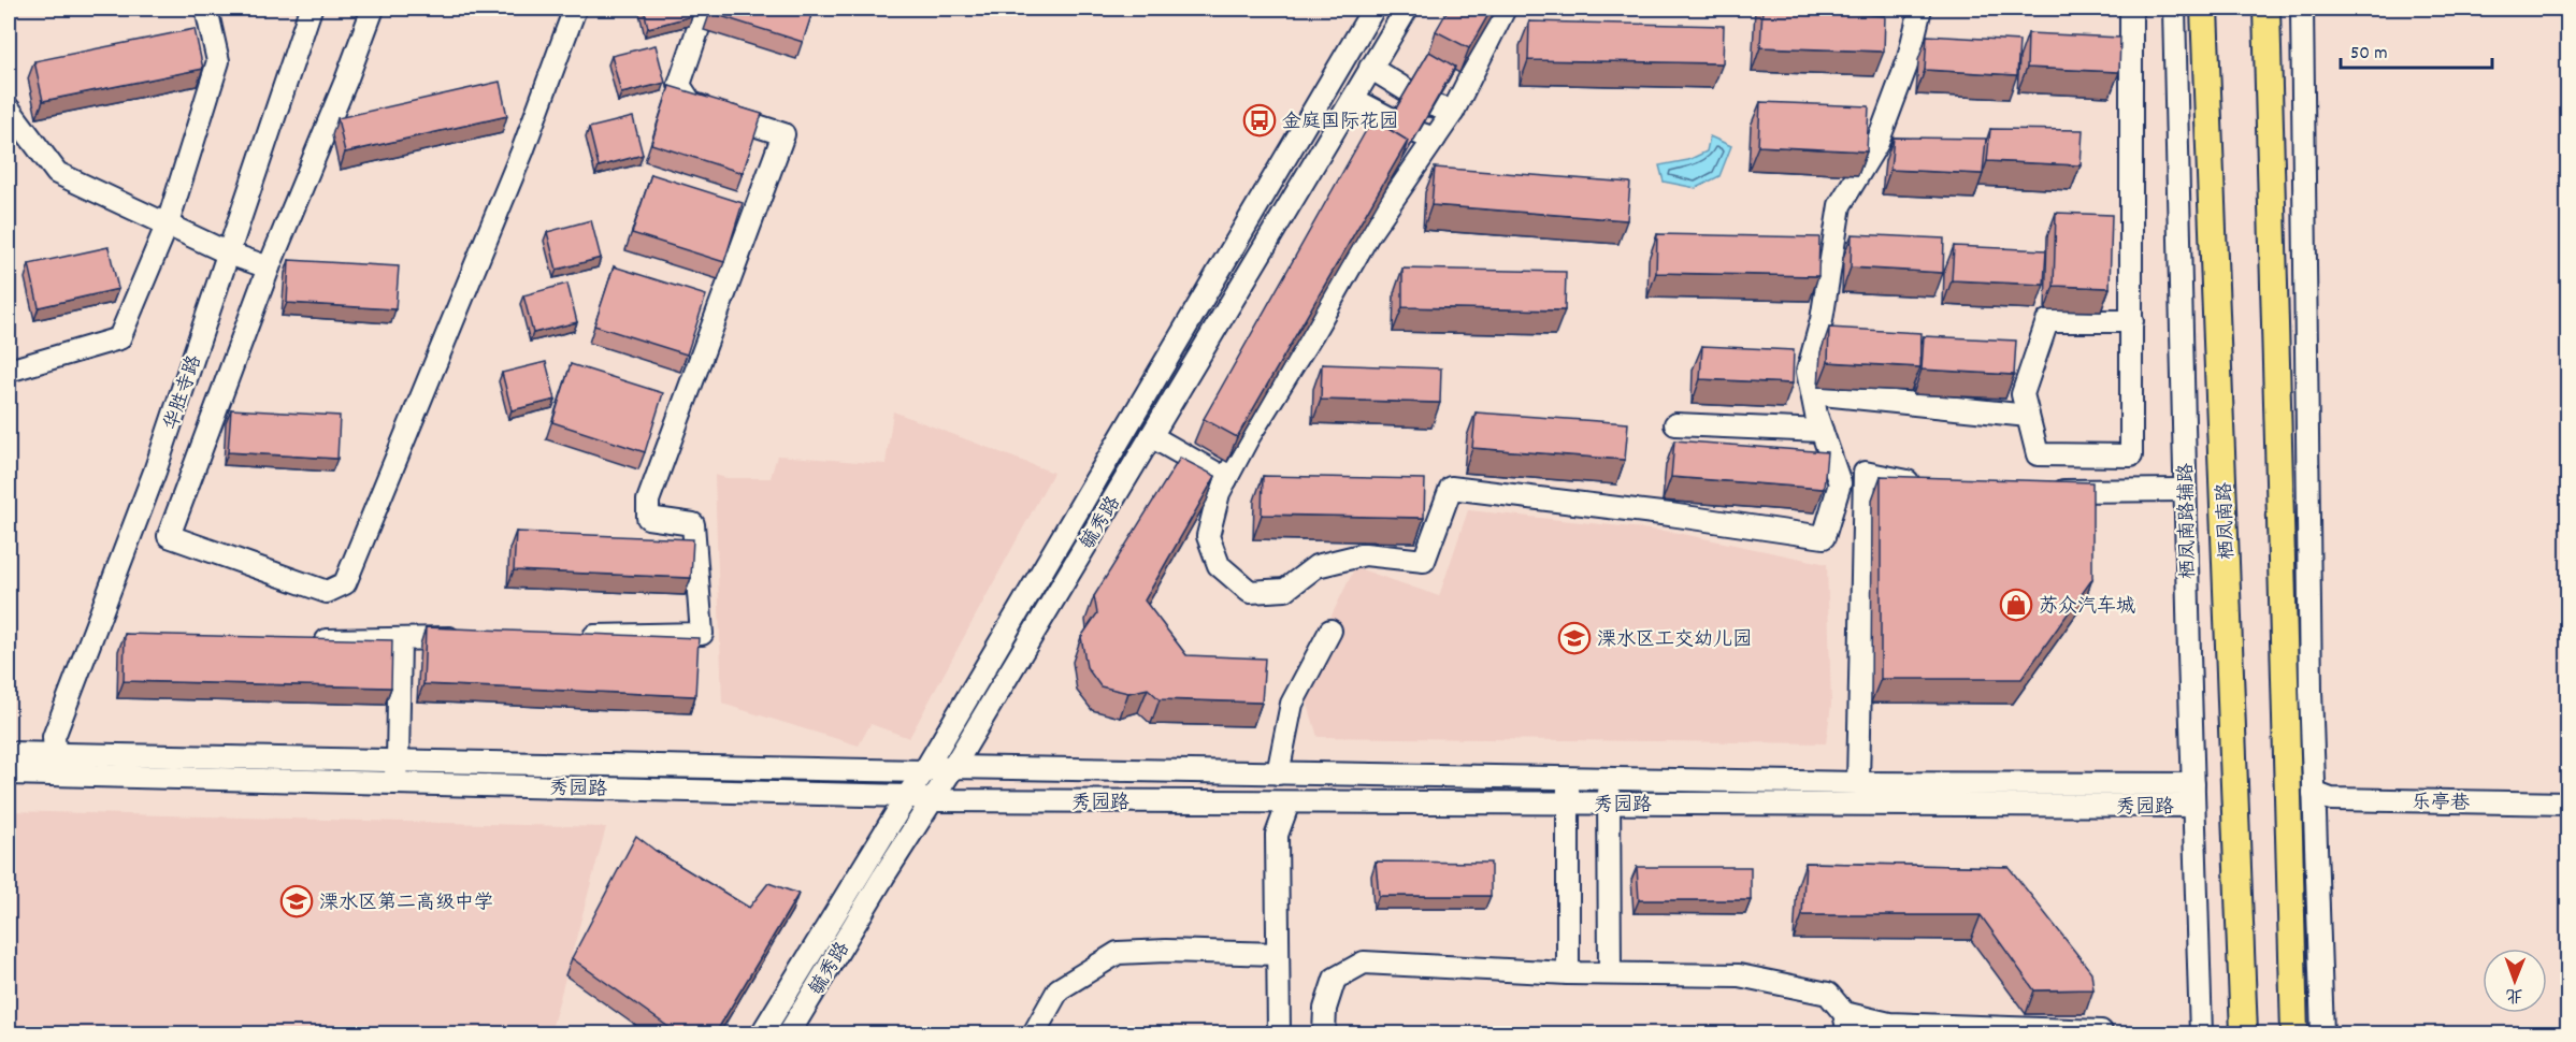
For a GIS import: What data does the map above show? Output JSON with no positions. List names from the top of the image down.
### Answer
{
  "streets": {
    "main road": ["栖凤南路"],
    "street": [
      "华胜寺路",
      "栖凤南路辅路",
      "毓秀路",
      "秀园路",
      "乐亭巷"
    ]
  },
  "crossings": [
    ["华胜寺路", "秀园路"],
    ["栖凤南路辅路", "秀园路"],
    ["毓秀路", "秀园路"]
  ],
  "places": {
    "bus stop": ["金庭国际花园"],
    "shop": ["苏众汽车城"],
    "school or university": ["溧水区工交幼儿园", "溧水区第二高级中学"]
  },
  "scale_bar": "50 m",
  "north": "bottom"
}
